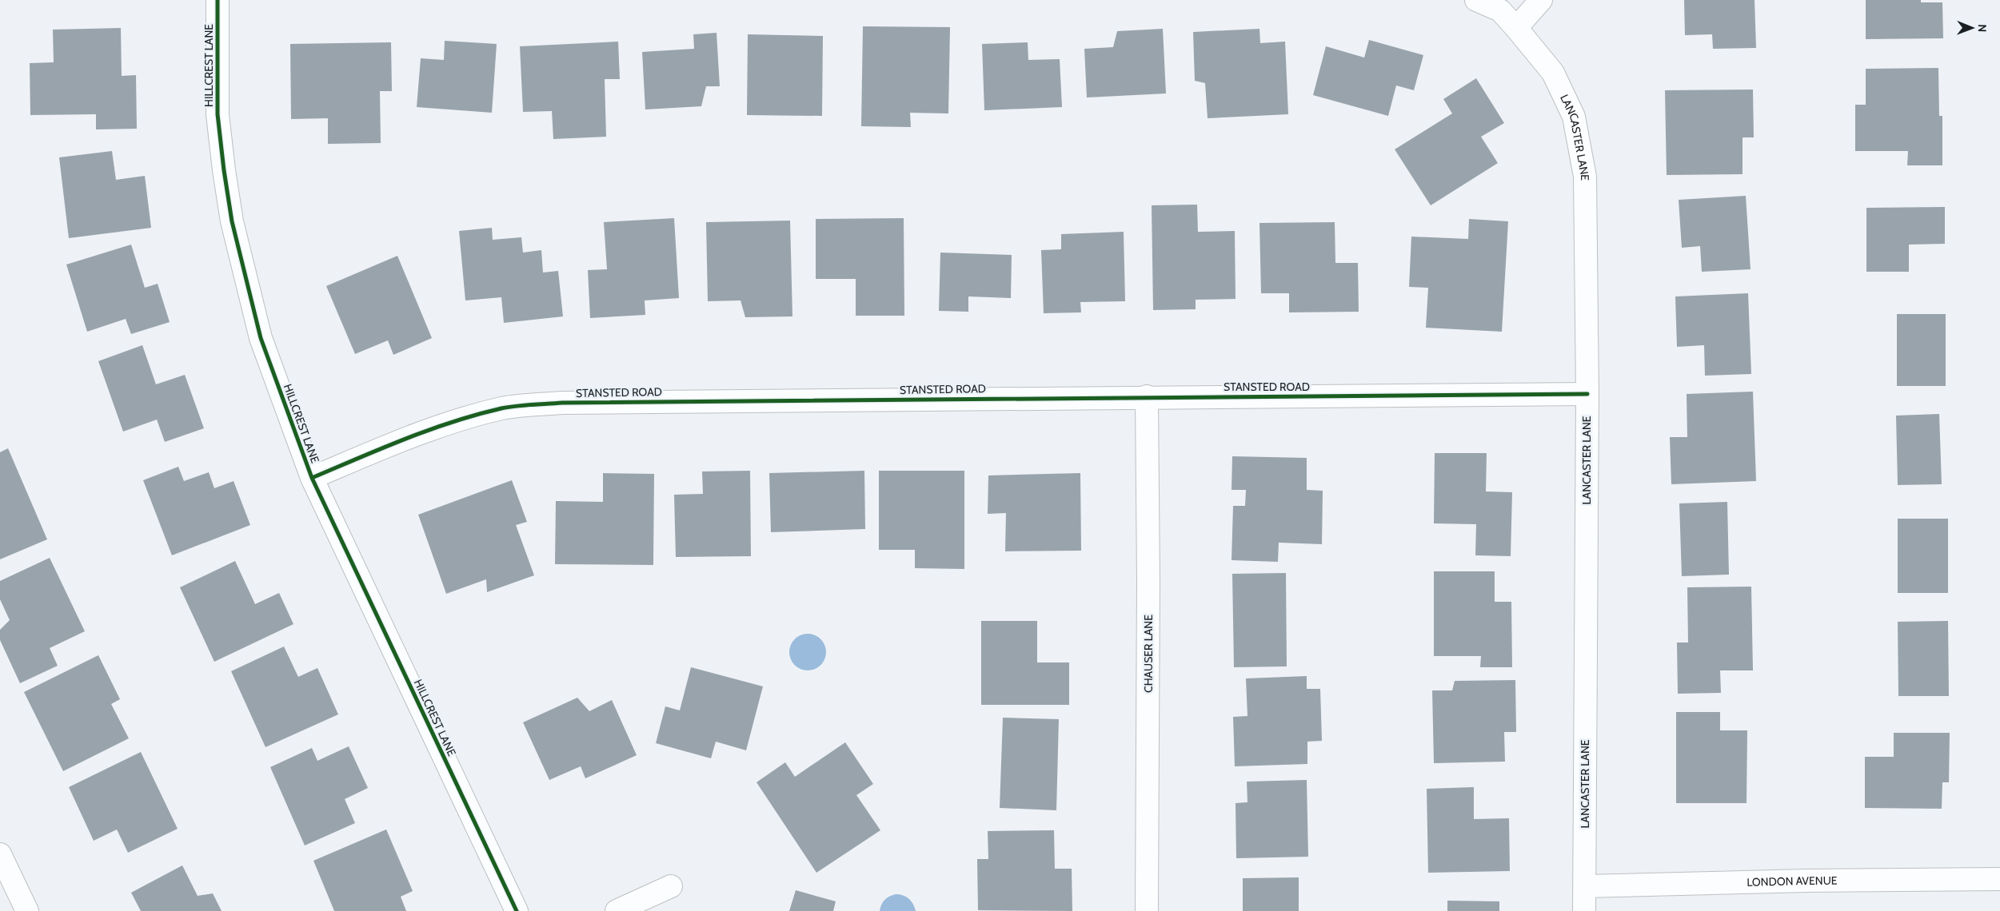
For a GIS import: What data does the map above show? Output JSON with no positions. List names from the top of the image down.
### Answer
{
  "streets": {
    "street": [
      "HILLCREST LANE",
      "LANCASTER LANE",
      "STANSTED ROAD",
      "CHAUSER LANE",
      "LONDON AVENUE"
    ]
  },
  "crossings": [
    ["HILLCREST LANE", "STANSTED ROAD"],
    ["LANCASTER LANE", "STANSTED ROAD"],
    ["LANCASTER LANE", "LONDON AVENUE"],
    ["STANSTED ROAD", "CHAUSER LANE"]
  ],
  "north": "right"
}
